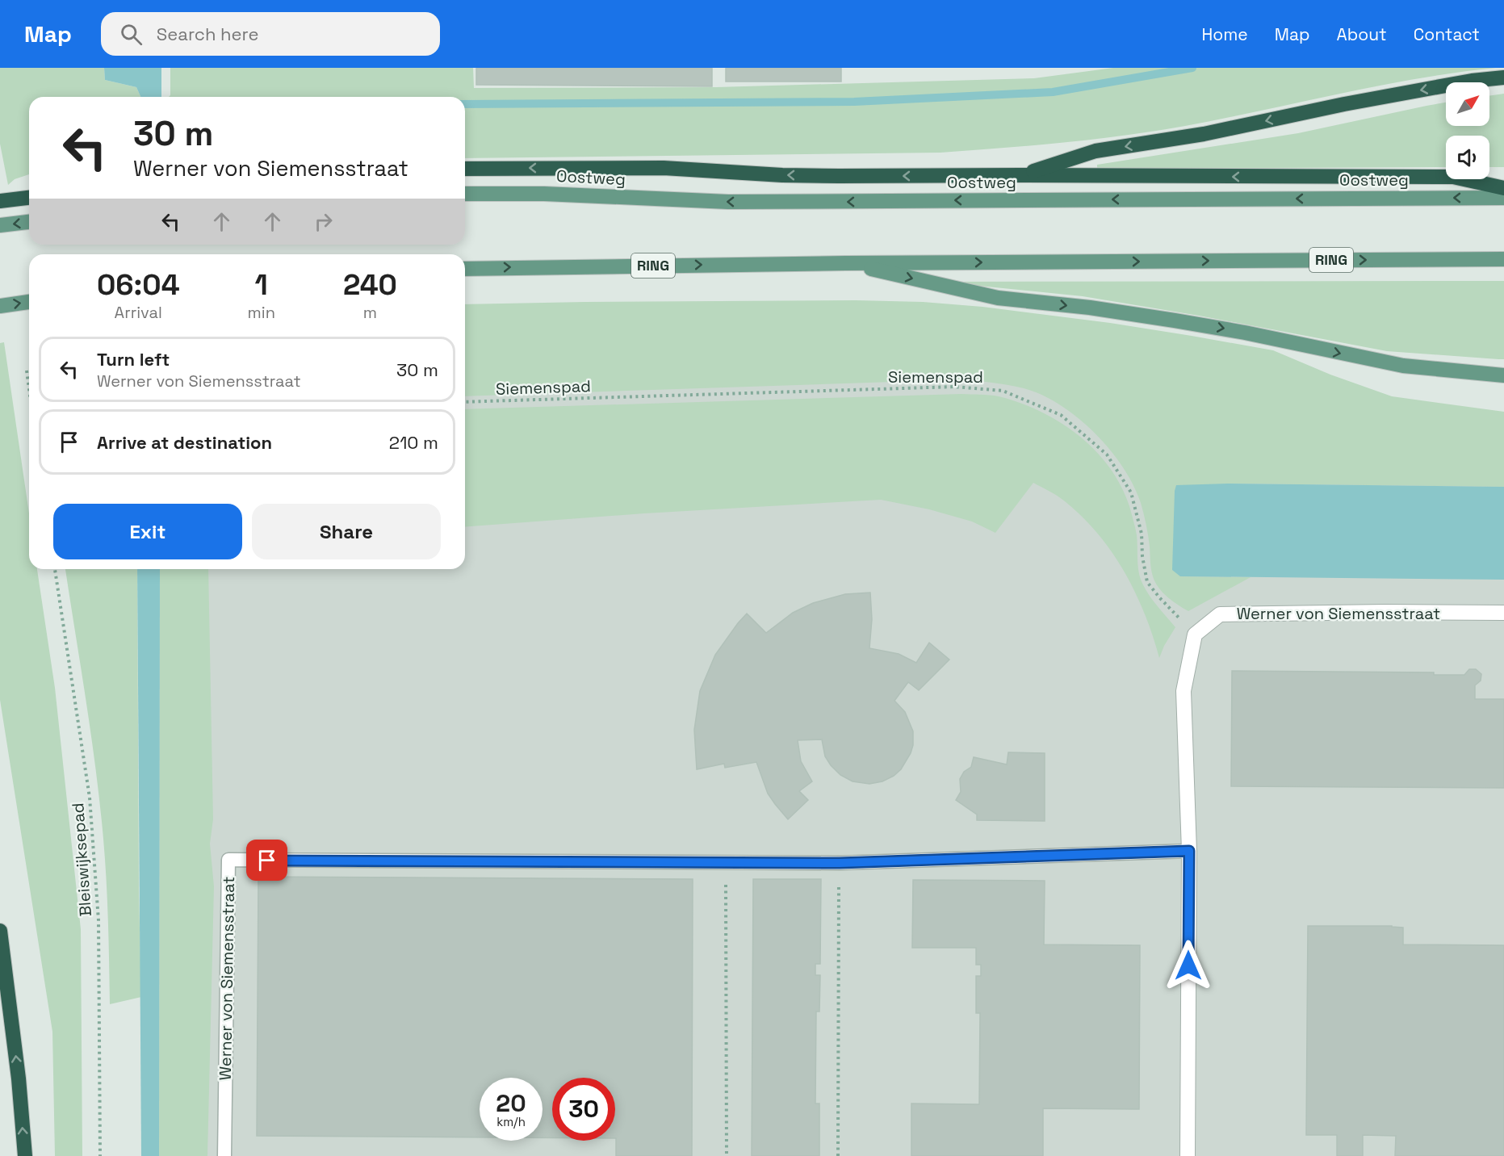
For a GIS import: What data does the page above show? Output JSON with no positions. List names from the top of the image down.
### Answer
{
  "streets": {
    "main road": ["Oostweg", "RING"],
    "street": ["Werner von Siemensstraat"],
    "path": ["Siemenspad", "Bleiswijksepad"]
  },
  "crossings": [
    ["Siemenspad", "Werner von Siemensstraat"]
  ],
  "north": "top right",
  "page": {
    "header": "Map",
    "search": "Search here",
    "nav": [
      "Home",
      "Map",
      "About",
      "Contact"
    ],
    "turn": ["30 m", "Werner von Siemensstraat"],
    "eta": [
      "06:04",
      "Arrival",
      "1",
      "min",
      "240",
      "m"
    ],
    "list": [
      {
        "name": "Turn left",
        "note": "Werner von Siemensstraat",
        "value": "30 m"
      },
      {
        "name": "Arrive at destination",
        "value": "210 m"
      }
    ],
    "buttons": ["Exit", "Share"],
    "speed": "20 km/h",
    "limit": "30"
  }
}
